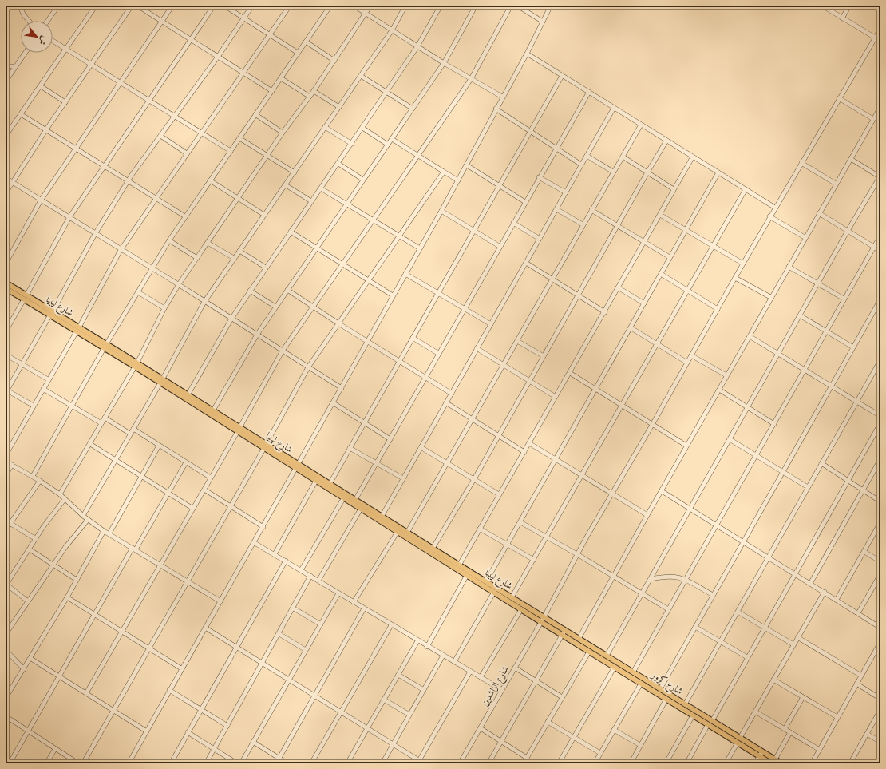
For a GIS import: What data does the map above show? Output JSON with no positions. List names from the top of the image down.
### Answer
{
  "streets": {
    "main road": ["شارع ليبيا", "شارع كرور"],
    "street": ["شارع الراشدين"]
  },
  "crossings": [
    ["شارع ليبيا", "شارع كرور"],
    ["شارع ليبيا", "شارع الراشدين"],
    ["شارع كرور", "شارع الراشدين"]
  ],
  "north": "bottom right"
}
